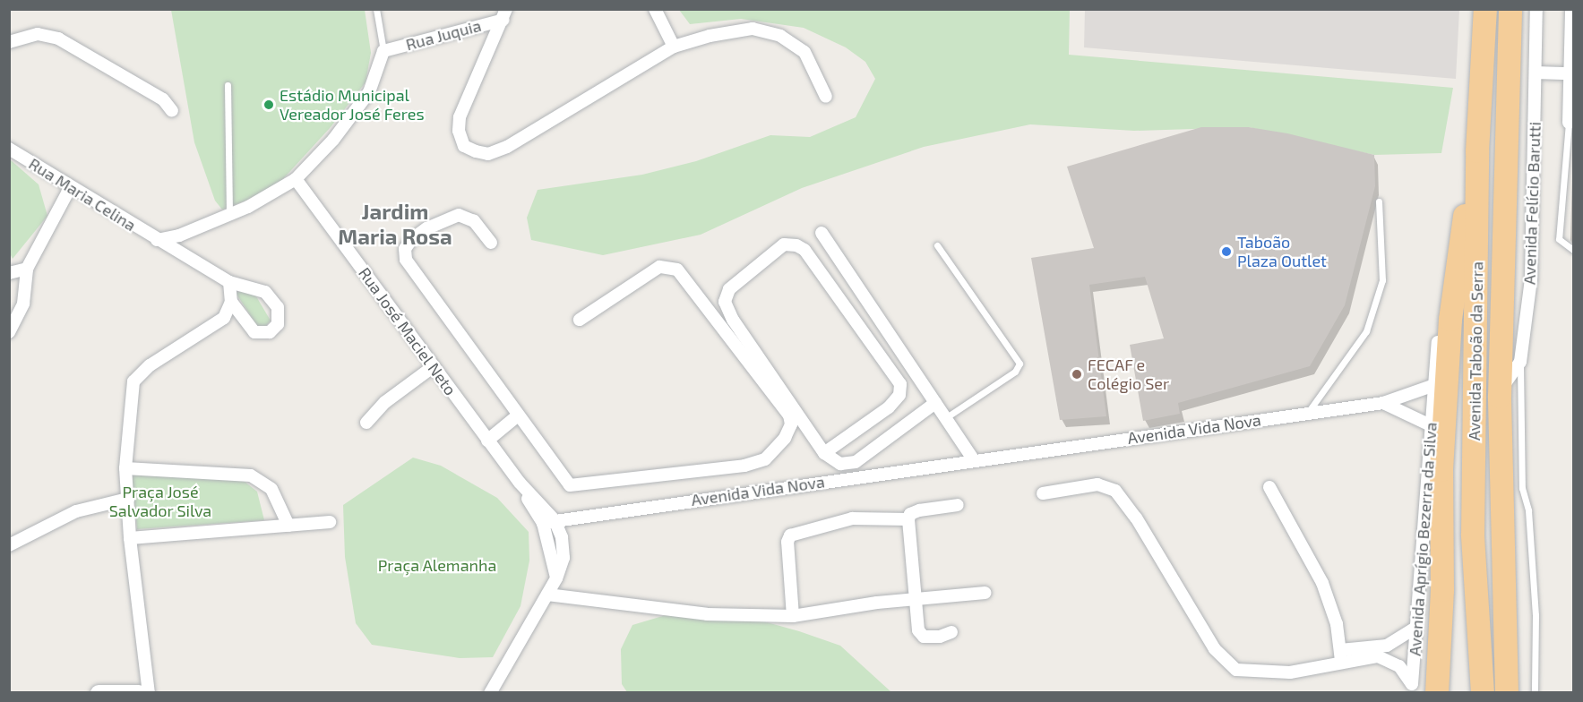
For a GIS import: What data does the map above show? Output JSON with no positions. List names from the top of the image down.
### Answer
{
  "streets": {
    "highway": ["Avenida Taboão da Serra"],
    "street": [
      "Rua Juquia",
      "Rua Maria Celina",
      "Avenida Felício Barutti",
      "Rua José Maciel Neto",
      "Avenida Vida Nova",
      "Avenida Aprígio Bezerra da Silva"
    ]
  },
  "crossings": [
    ["Avenida Felício Barutti", "Avenida Taboão da Serra"],
    ["Rua José Maciel Neto", "Avenida Vida Nova"],
    ["Avenida Vida Nova", "Avenida Aprígio Bezerra da Silva"]
  ],
  "districts": ["Jardim Maria Rosa"],
  "parks": ["Praça José Salvador Silva", "Praça Alemanha"],
  "places": ["Estádio Municipal Vereador José Feres", "Taboão Plaza Outlet", "FECAF e Colégio Ser"]
}
